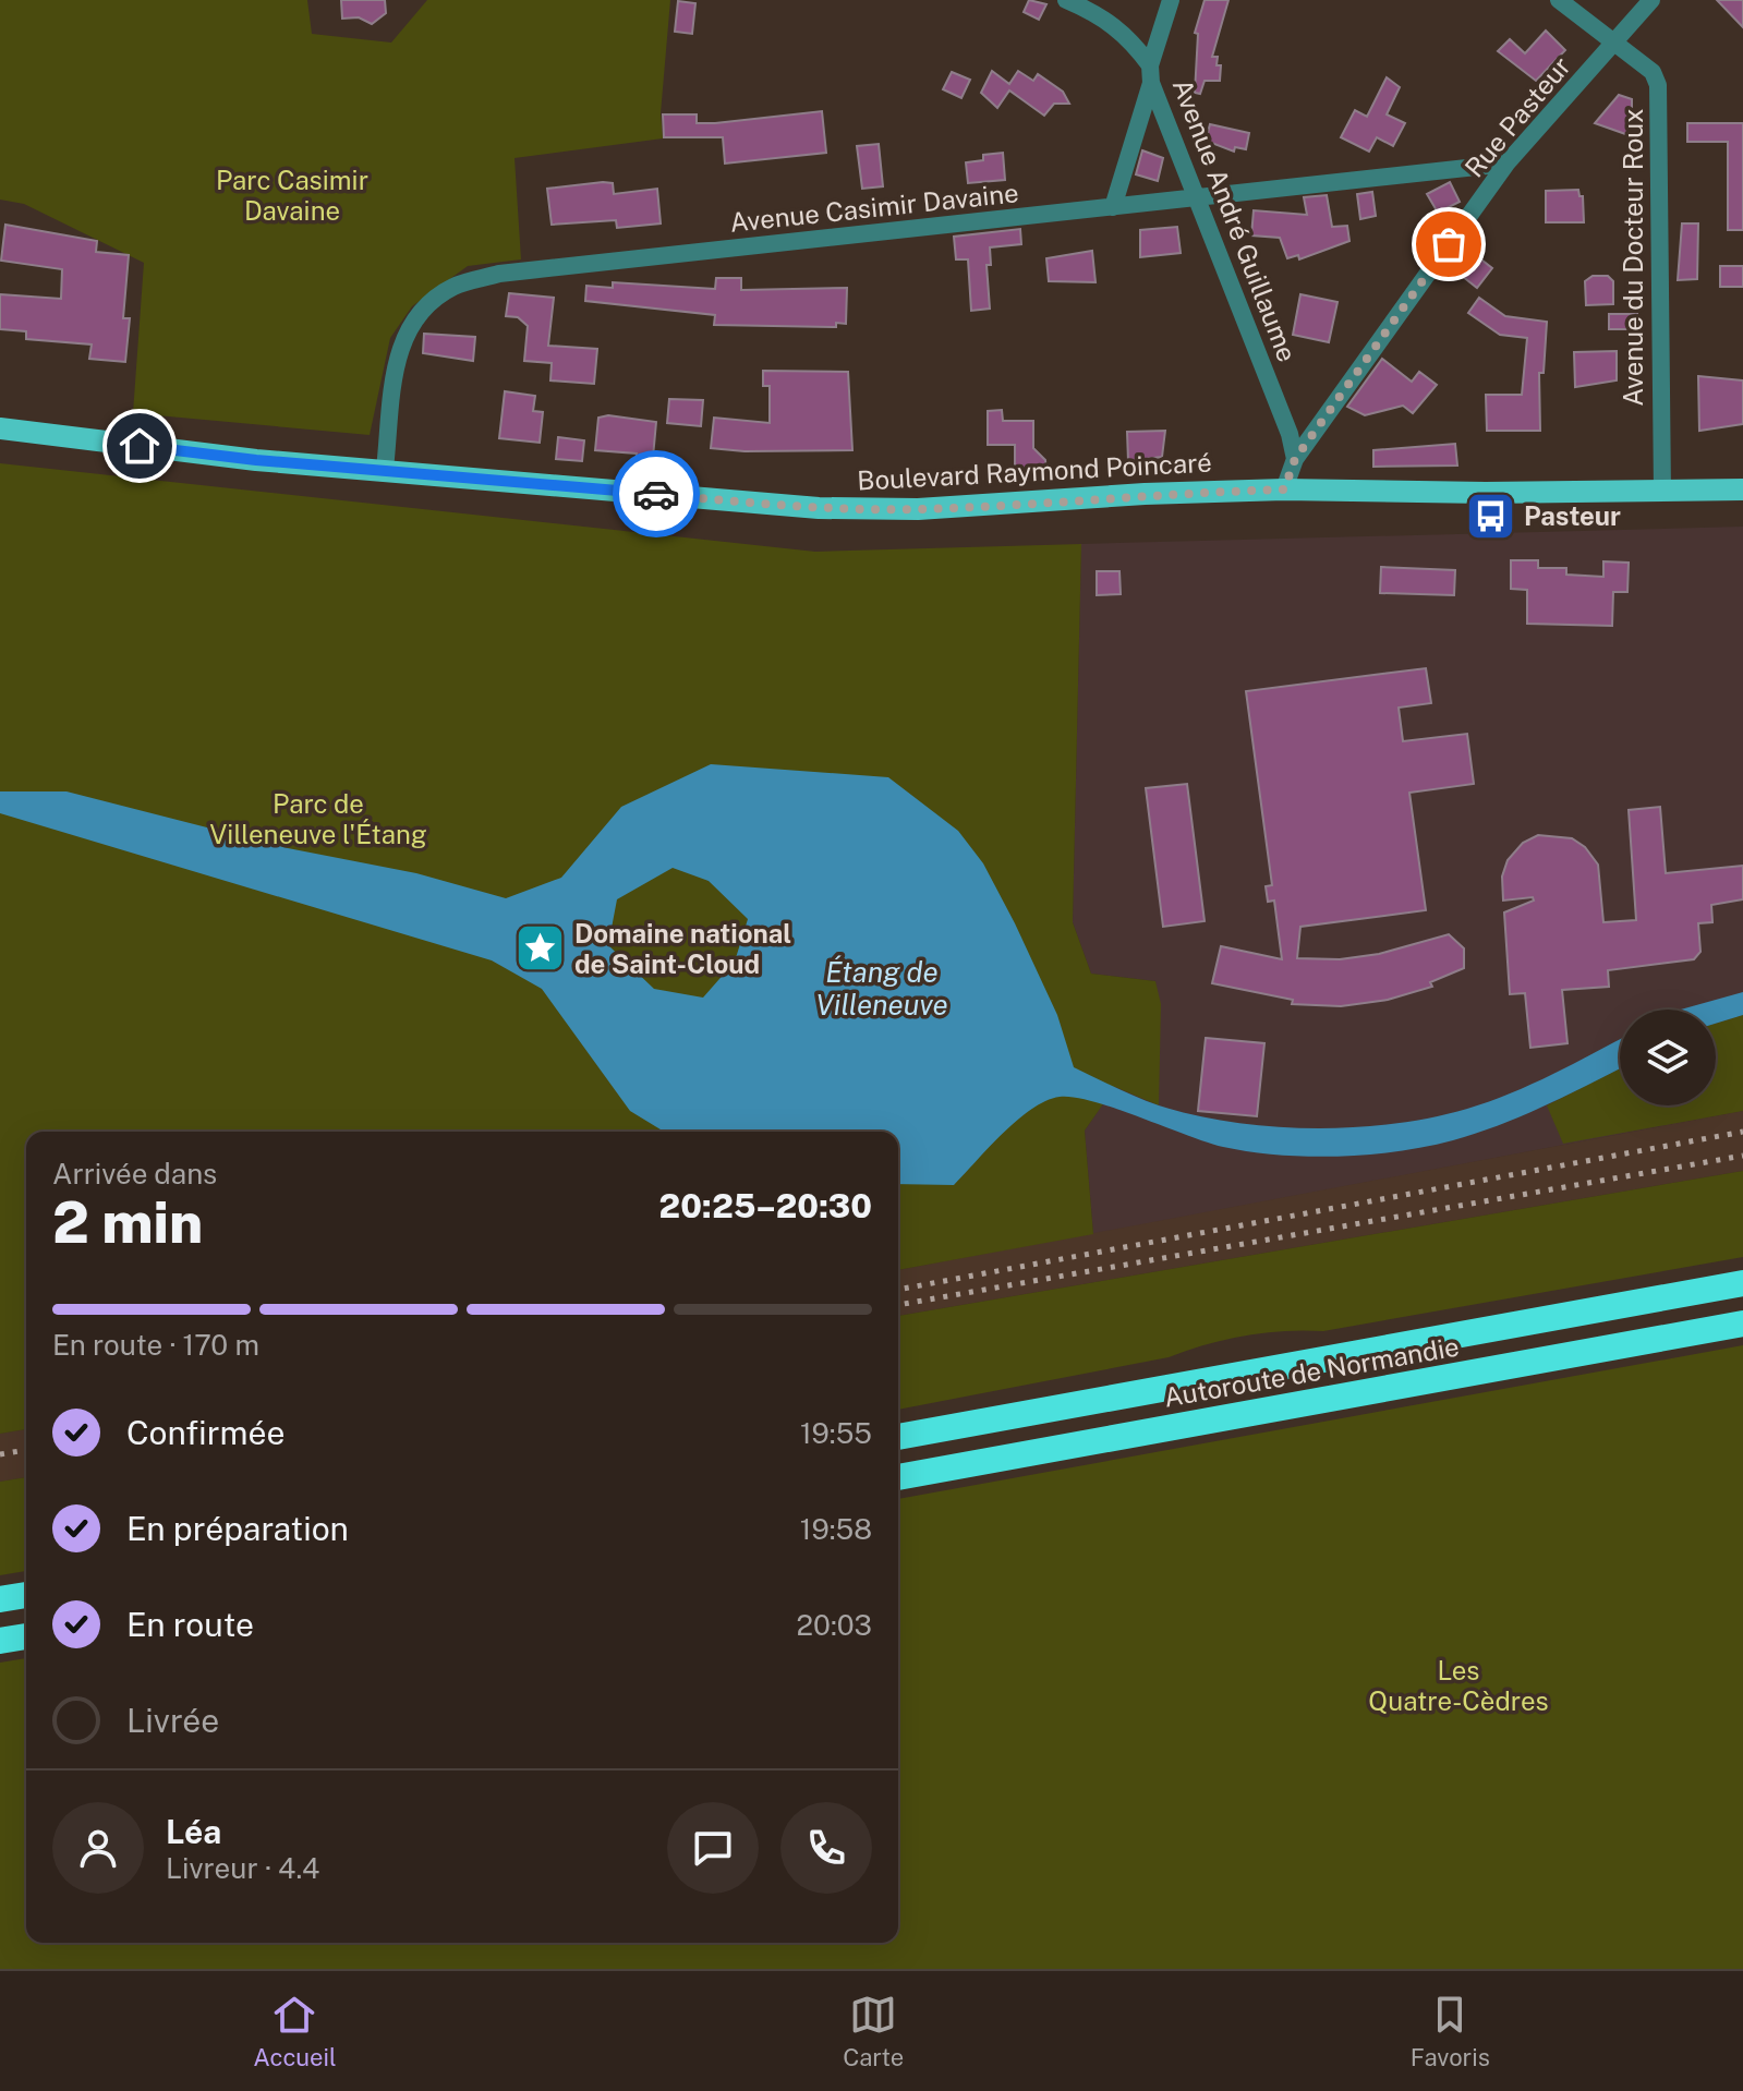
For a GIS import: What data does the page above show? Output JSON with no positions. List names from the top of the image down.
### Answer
{
  "streets": {
    "highway": ["Autoroute de Normandie"],
    "main road": ["Boulevard Raymond Poincaré"],
    "street": [
      "Rue Pasteur",
      "Avenue Casimir Davaine",
      "Avenue André Guillaume",
      "Avenue du Docteur Roux"
    ]
  },
  "crossings": [
    ["Rue Pasteur", "Avenue Casimir Davaine"],
    ["Rue Pasteur", "Avenue André Guillaume"],
    ["Rue Pasteur", "Avenue du Docteur Roux"],
    ["Rue Pasteur", "Boulevard Raymond Poincaré"],
    ["Avenue Casimir Davaine", "Avenue André Guillaume"],
    ["Avenue Casimir Davaine", "Boulevard Raymond Poincaré"],
    ["Avenue du Docteur Roux", "Boulevard Raymond Poincaré"]
  ],
  "water": ["Étang de Villeneuve"],
  "parks": ["Parc Casimir Davaine", "Parc de Villeneuve l'Étang", "Les Quatre-Cèdres"],
  "places": {
    "bus stop": ["Pasteur"],
    "place": ["Domaine national de Saint-Cloud"]
  },
  "page": {
    "heading": ["2 min", "Arrivée dans", "20:25–20:30"],
    "panel": ["Léa", "Livreur · 4.4"],
    "bar": "En route · 170 m",
    "list": [
      ["Confirmée", "19:55"],
      ["En préparation", "19:58"],
      ["En route", "20:03"],
      "Livrée"
    ],
    "tabs": ["Accueil", "Carte", "Favoris"]
  }
}
